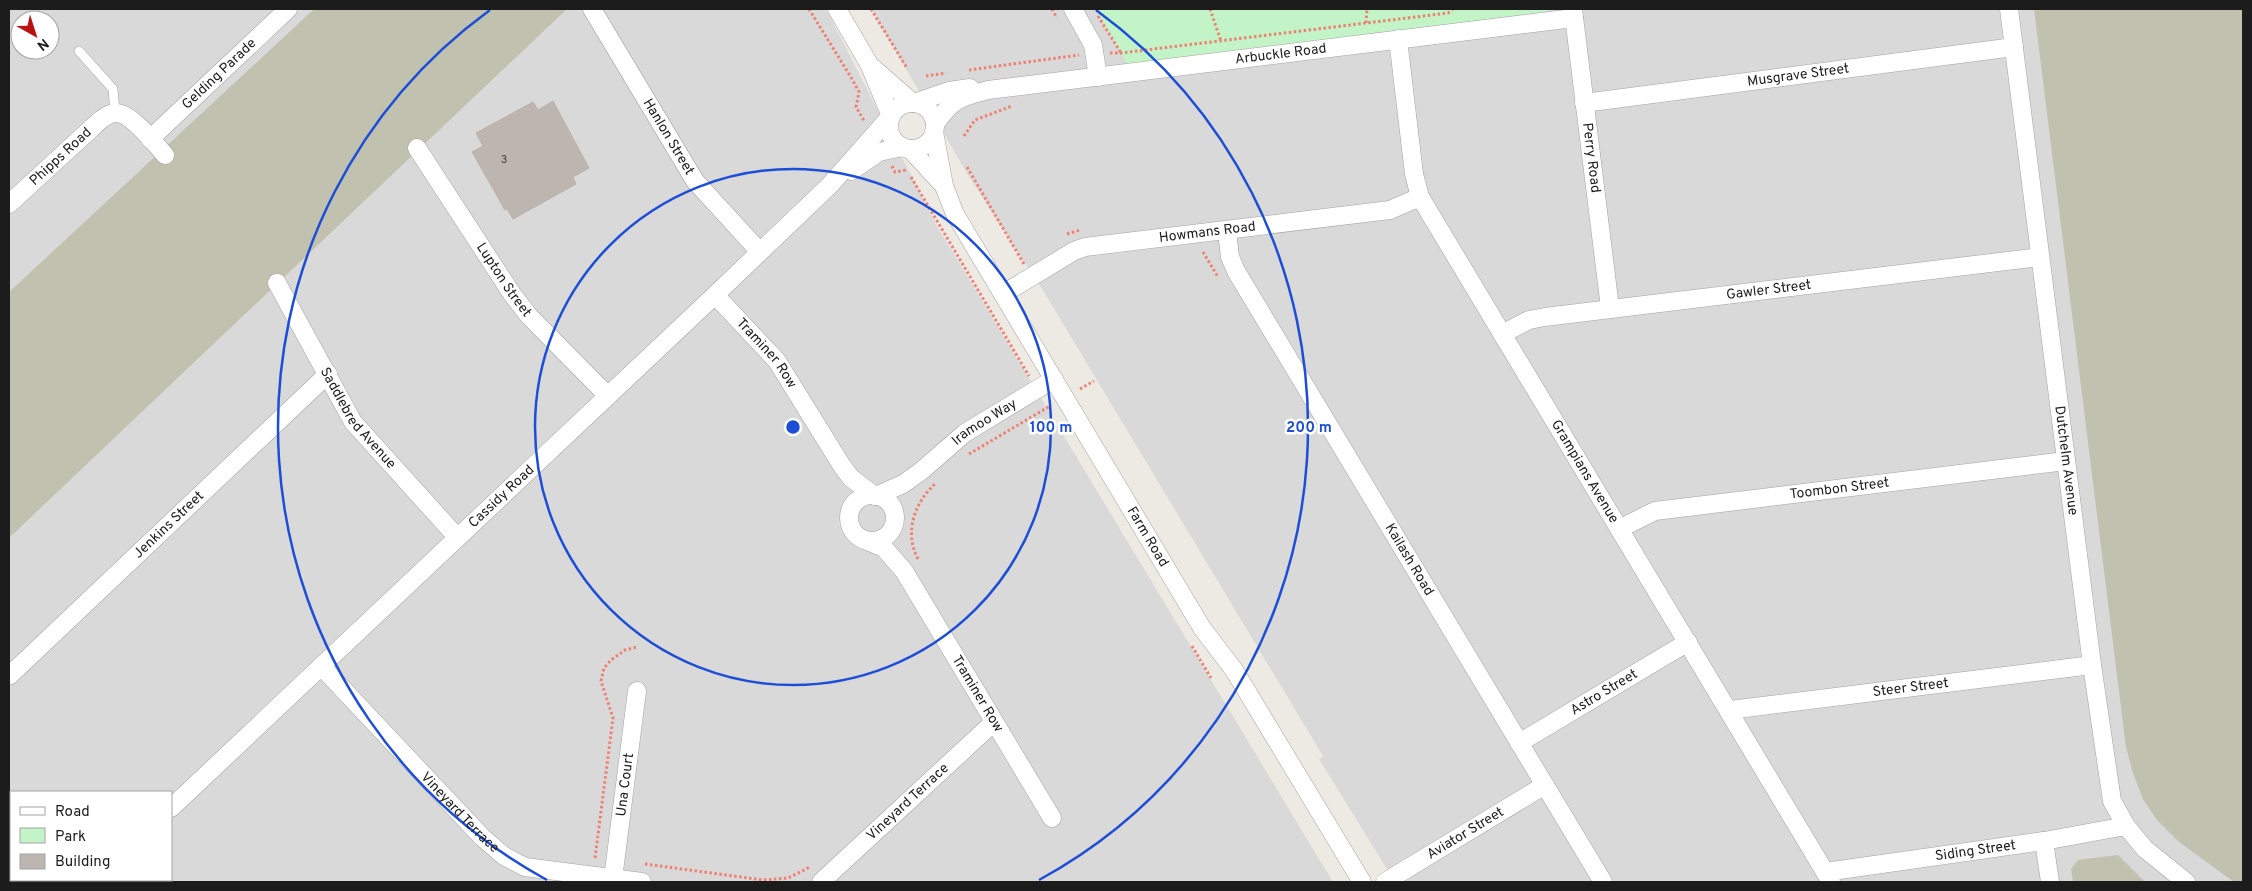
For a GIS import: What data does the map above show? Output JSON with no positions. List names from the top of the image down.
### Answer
{
  "streets": {
    "street": [
      "Arbuckle Road",
      "Gelding Parade",
      "Musgrave Street",
      "Hanlon Street",
      "Phipps Road",
      "Perry Road",
      "Howmans Road",
      "Lupton Street",
      "Gawler Street",
      "Traminer Row",
      "Saddlebred Avenue",
      "Iramoo Way",
      "Dutchelm Avenue",
      "Grampians Avenue",
      "Toombon Street",
      "Cassidy Road",
      "Jenkins Street",
      "Farm Road",
      "Kailash Road",
      "Steer Street",
      "Astro Street",
      "Una Court",
      "Vineyard Terrace",
      "Aviator Street",
      "Siding Street"
    ]
  },
  "crossings": [
    ["Arbuckle Road", "Perry Road"],
    ["Arbuckle Road", "Grampians Avenue"],
    ["Arbuckle Road", "Cassidy Road"],
    ["Arbuckle Road", "Farm Road"],
    ["Musgrave Street", "Perry Road"],
    ["Musgrave Street", "Dutchelm Avenue"],
    ["Hanlon Street", "Cassidy Road"],
    ["Perry Road", "Gawler Street"],
    ["Howmans Road", "Grampians Avenue"],
    ["Howmans Road", "Farm Road"],
    ["Howmans Road", "Kailash Road"],
    ["Lupton Street", "Cassidy Road"],
    ["Gawler Street", "Dutchelm Avenue"],
    ["Gawler Street", "Grampians Avenue"],
    ["Traminer Row", "Iramoo Way"],
    ["Traminer Row", "Cassidy Road"],
    ["Traminer Row", "Vineyard Terrace"],
    ["Saddlebred Avenue", "Cassidy Road"],
    ["Saddlebred Avenue", "Jenkins Street"],
    ["Iramoo Way", "Farm Road"],
    ["Dutchelm Avenue", "Toombon Street"],
    ["Dutchelm Avenue", "Steer Street"],
    ["Dutchelm Avenue", "Siding Street"],
    ["Grampians Avenue", "Toombon Street"],
    ["Grampians Avenue", "Steer Street"],
    ["Grampians Avenue", "Astro Street"],
    ["Grampians Avenue", "Siding Street"],
    ["Cassidy Road", "Farm Road"],
    ["Cassidy Road", "Vineyard Terrace"],
    ["Kailash Road", "Astro Street"],
    ["Kailash Road", "Aviator Street"],
    ["Una Court", "Vineyard Terrace"]
  ],
  "house_numbers": ["3"],
  "legend": ["Road", "Park", "Building"],
  "north": "bottom right",
  "rings": ["100 m", "200 m"]
}
